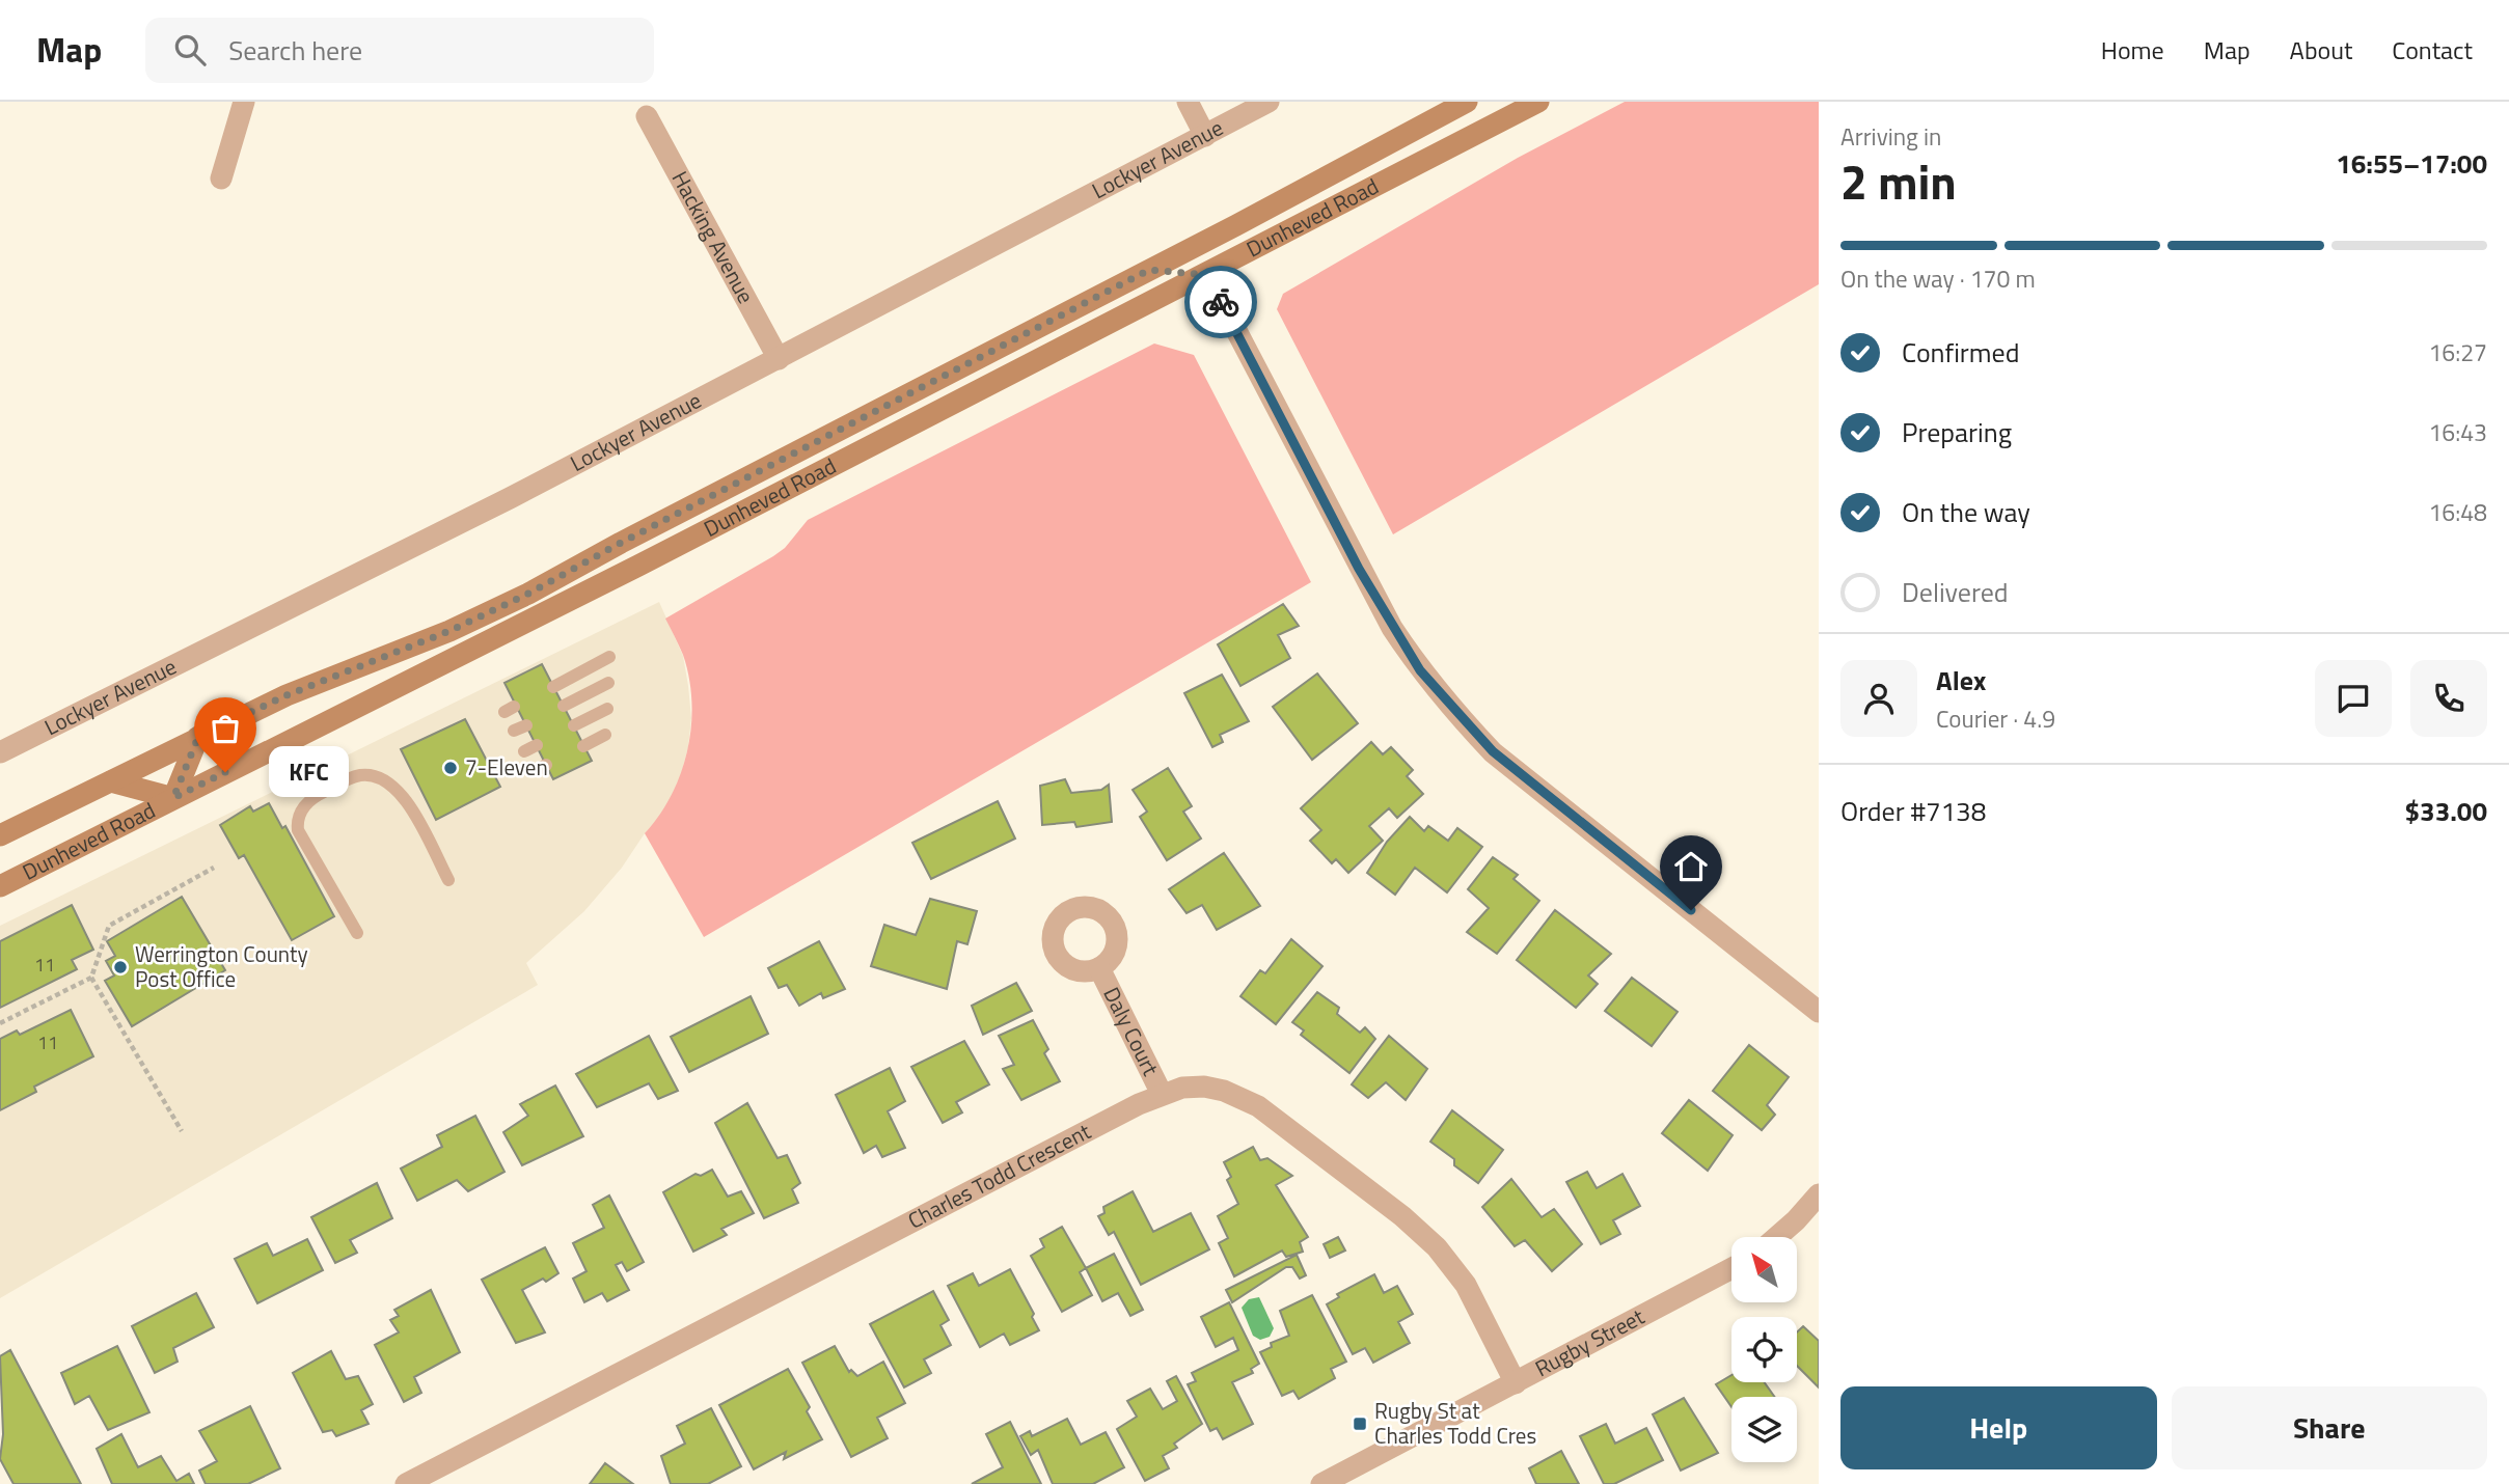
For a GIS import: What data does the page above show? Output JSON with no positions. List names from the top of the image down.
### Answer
{
  "streets": {
    "main road": ["Dunheved Road"],
    "street": [
      "Lockyer Avenue",
      "Hacking Avenue",
      "Daly Court",
      "Charles Todd Crescent",
      "Rugby Street"
    ]
  },
  "crossings": [
    ["Lockyer Avenue", "Hacking Avenue"],
    ["Daly Court", "Charles Todd Crescent"],
    ["Charles Todd Crescent", "Rugby Street"]
  ],
  "places": {
    "other": ["7-Eleven", "KFC", "Werrington County Post Office"],
    "transit": ["Rugby St at Charles Todd Cres"]
  },
  "house_numbers": ["11", "11"],
  "north": "top left",
  "page": {
    "header": "Map",
    "search": "Search here",
    "nav": [
      "Home",
      "Map",
      "About",
      "Contact"
    ],
    "heading": ["2 min", "Arriving in", "16:55–17:00"],
    "panel": [
      "Alex",
      "Courier · 4.9",
      "Order #7138",
      "$33.00"
    ],
    "bar": "On the way · 170 m",
    "list": [
      ["Confirmed", "16:27"],
      ["Preparing", "16:43"],
      ["On the way", "16:48"],
      "Delivered"
    ],
    "bubble": "KFC",
    "buttons": ["Help", "Share"]
  }
}
